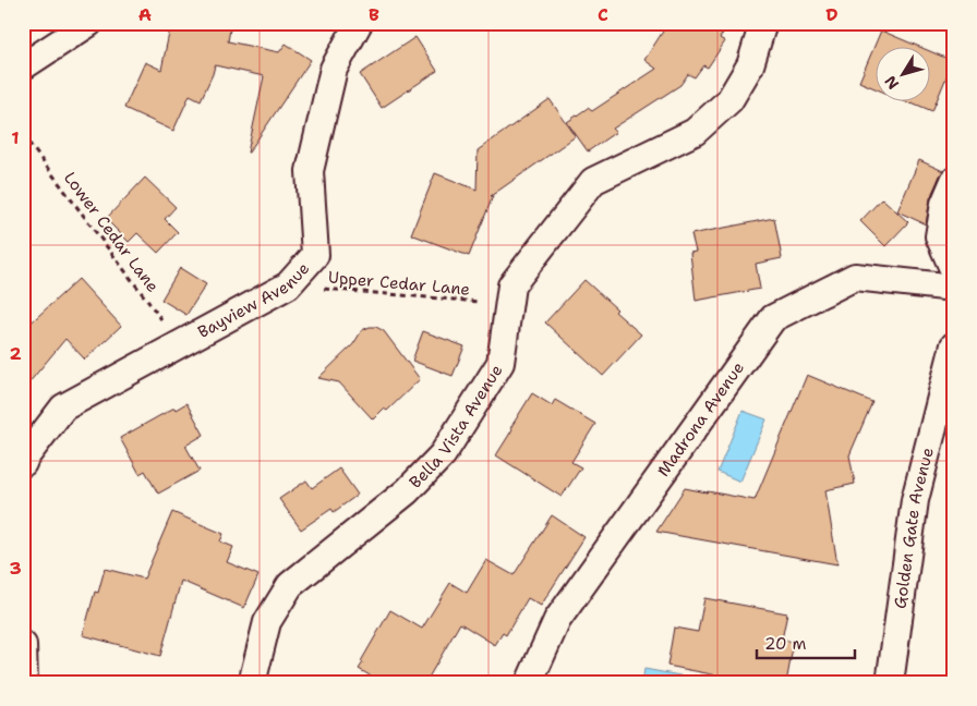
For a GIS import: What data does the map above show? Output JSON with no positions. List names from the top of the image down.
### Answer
{
  "streets": {
    "street": [
      "Bayview Avenue",
      "Madrona Avenue",
      "Bella Vista Avenue",
      "Golden Gate Avenue"
    ],
    "path": ["Lower Cedar Lane", "Upper Cedar Lane"]
  },
  "crossings": [
    ["Lower Cedar Lane", "Bayview Avenue"],
    ["Upper Cedar Lane", "Bayview Avenue"],
    ["Upper Cedar Lane", "Bella Vista Avenue"]
  ],
  "scale_bar": "20 m",
  "north": "bottom left",
  "grid": {
    "columns": [
      "A",
      "B",
      "C",
      "D"
    ],
    "rows": ["1", "2", "3"]
  }
}
